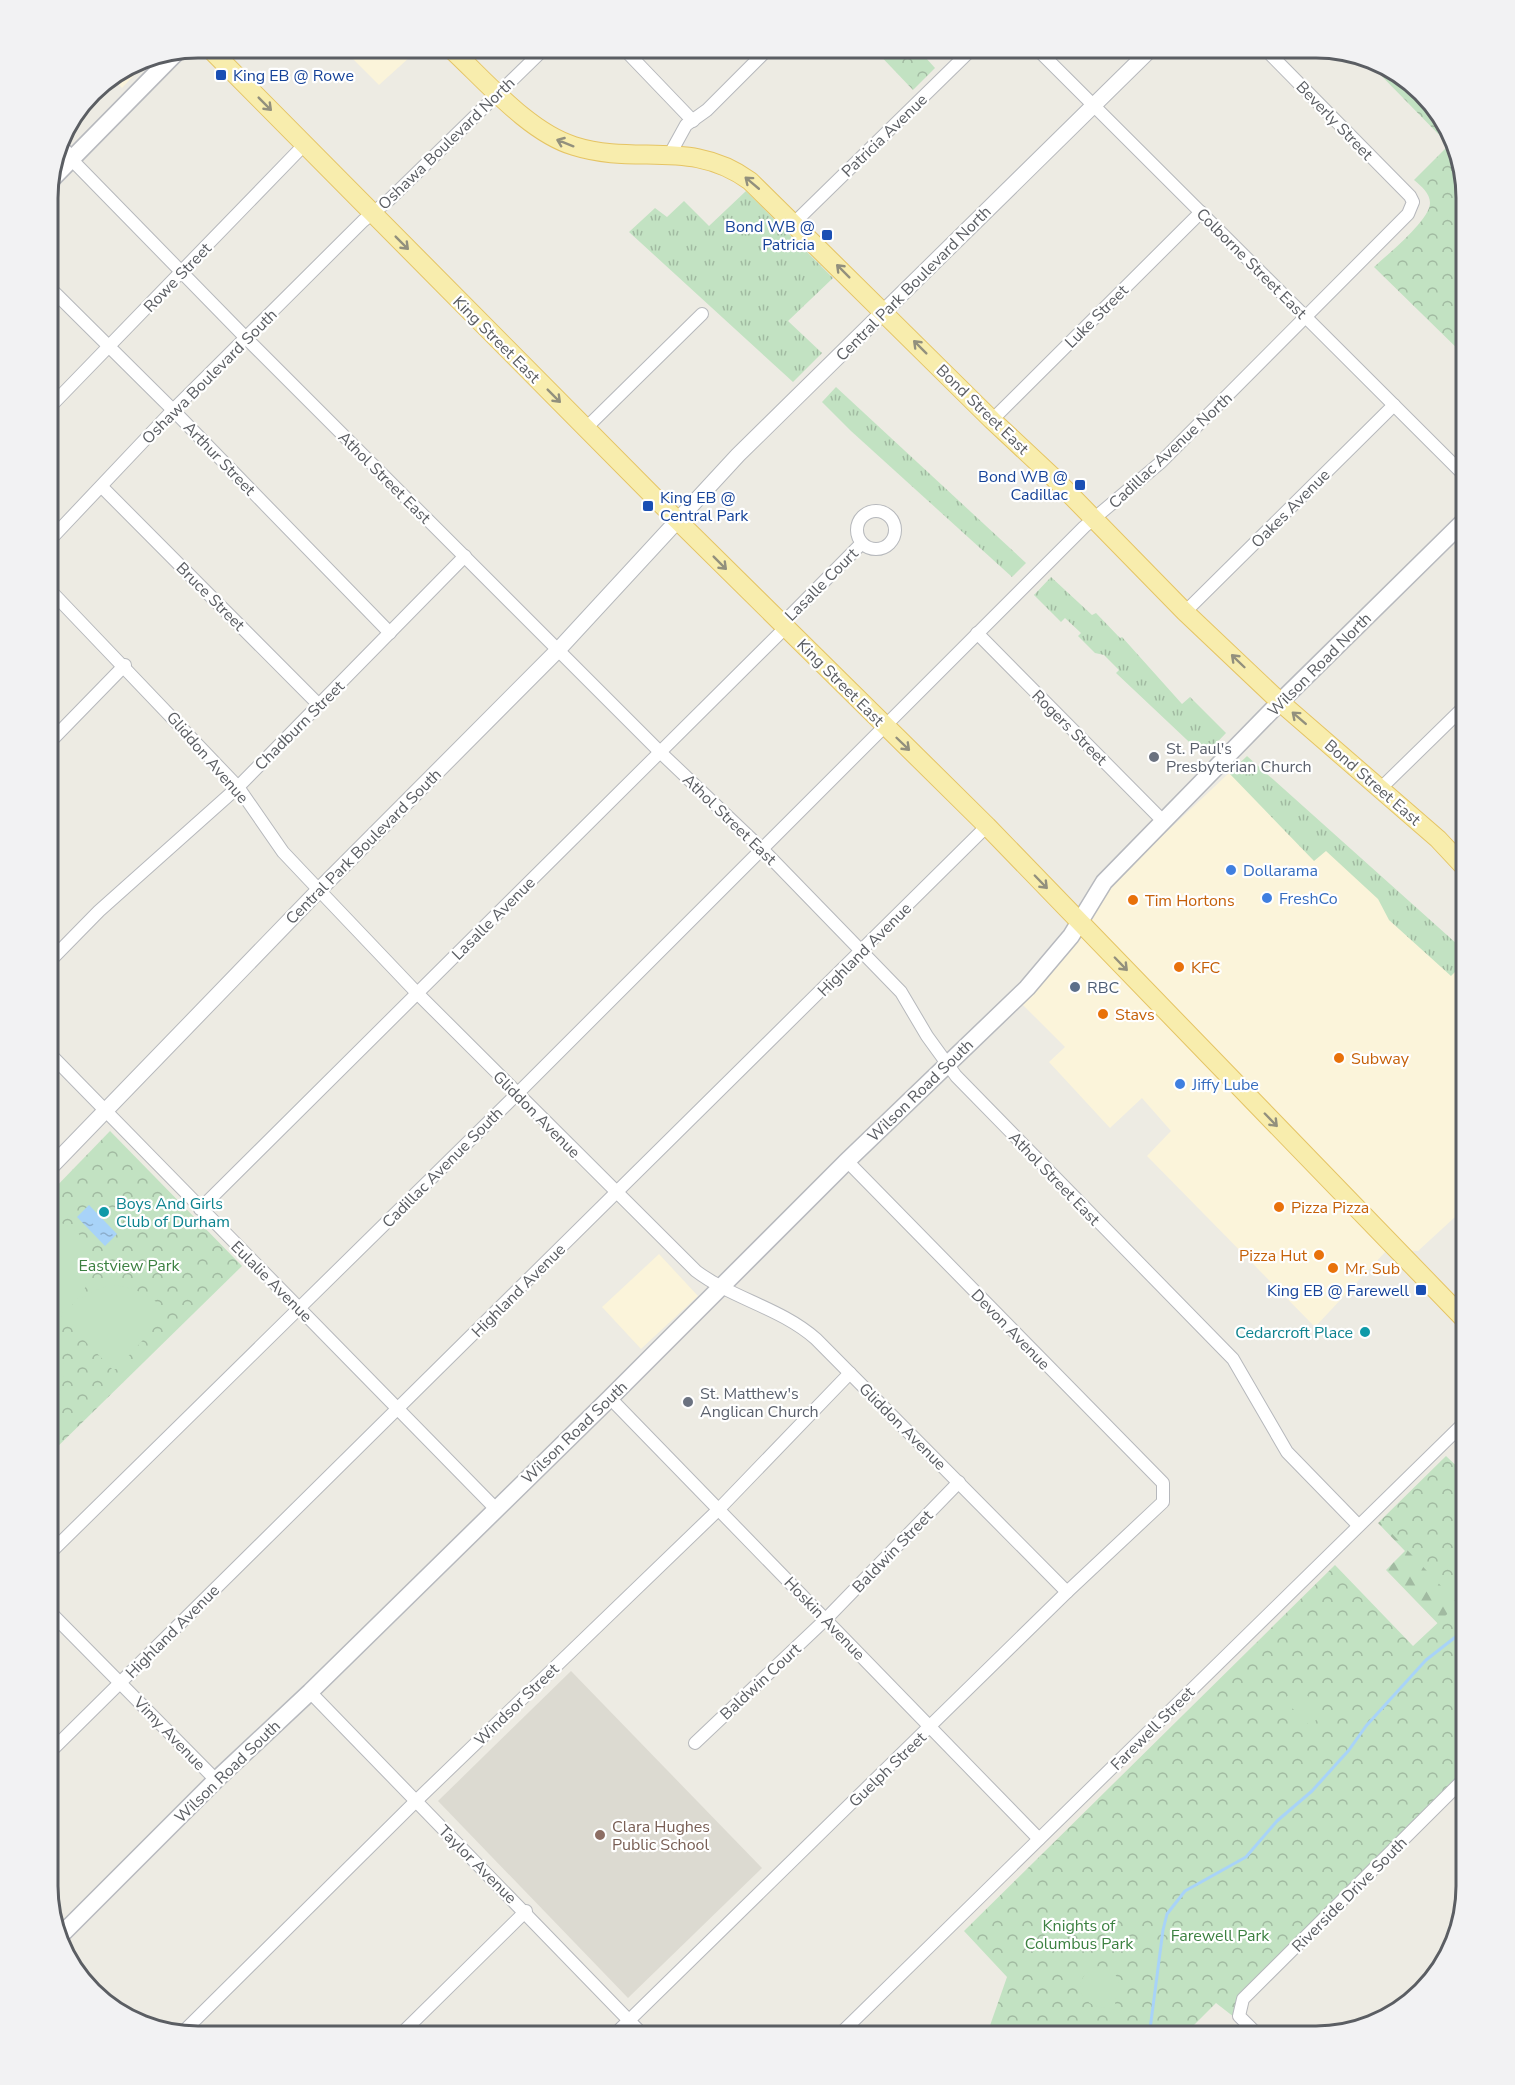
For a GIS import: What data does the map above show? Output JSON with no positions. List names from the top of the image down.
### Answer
{
  "streets": {
    "main road": [
      "King Street East",
      "Bond Street East",
      "Athol Street East",
      "Wilson Road North",
      "Wilson Road South"
    ],
    "street": [
      "Beverly Street",
      "Patricia Avenue",
      "Oshawa Boulevard North",
      "Colborne Street East",
      "Rowe Street",
      "Central Park Boulevard North",
      "Luke Street",
      "Oshawa Boulevard South",
      "Cadillac Avenue North",
      "Arthur Street",
      "Oakes Avenue",
      "Lasalle Court",
      "Bruce Street",
      "Chadburn Street",
      "Rogers Street",
      "Gliddon Avenue",
      "Central Park Boulevard South",
      "Lasalle Avenue",
      "Highland Avenue",
      "Cadillac Avenue South",
      "Eulalie Avenue",
      "Devon Avenue",
      "Baldwin Street",
      "Hoskin Avenue",
      "Baldwin Court",
      "Windsor Street",
      "Farewell Street",
      "Vimy Avenue",
      "Guelph Street",
      "Taylor Avenue",
      "Riverside Drive South"
    ]
  },
  "crossings": [
    ["Beverly Street", "Cadillac Avenue North"],
    ["Patricia Avenue", "Bond Street East"],
    ["Oshawa Boulevard North", "King Street East"],
    ["Oshawa Boulevard North", "Oshawa Boulevard South"],
    ["Oshawa Boulevard North", "Bond Street East"],
    ["Colborne Street East", "Central Park Boulevard North"],
    ["Colborne Street East", "Luke Street"],
    ["Colborne Street East", "Cadillac Avenue North"],
    ["Colborne Street East", "Oakes Avenue"],
    ["Rowe Street", "King Street East"],
    ["Rowe Street", "Arthur Street"],
    ["Rowe Street", "Athol Street East"],
    ["Central Park Boulevard North", "King Street East"],
    ["Central Park Boulevard North", "Bond Street East"],
    ["Central Park Boulevard North", "Central Park Boulevard South"],
    ["Luke Street", "Bond Street East"],
    ["King Street East", "Oshawa Boulevard South"],
    ["King Street East", "Cadillac Avenue North"],
    ["King Street East", "Lasalle Court"],
    ["King Street East", "Wilson Road North"],
    ["King Street East", "Central Park Boulevard South"],
    ["King Street East", "Lasalle Avenue"],
    ["King Street East", "Highland Avenue"],
    ["King Street East", "Wilson Road South"],
    ["King Street East", "Cadillac Avenue South"],
    ["Oshawa Boulevard South", "Arthur Street"],
    ["Oshawa Boulevard South", "Athol Street East"],
    ["Oshawa Boulevard South", "Bruce Street"],
    ["Bond Street East", "Cadillac Avenue North"],
    ["Bond Street East", "Oakes Avenue"],
    ["Bond Street East", "Wilson Road North"],
    ["Cadillac Avenue North", "Rogers Street"],
    ["Cadillac Avenue North", "Cadillac Avenue South"],
    ["Arthur Street", "Chadburn Street"],
    ["Athol Street East", "Chadburn Street"],
    ["Athol Street East", "Central Park Boulevard South"],
    ["Athol Street East", "Lasalle Avenue"],
    ["Athol Street East", "Highland Avenue"],
    ["Athol Street East", "Wilson Road South"],
    ["Athol Street East", "Cadillac Avenue South"],
    ["Athol Street East", "Farewell Street"],
    ["Lasalle Court", "Lasalle Avenue"],
    ["Bruce Street", "Chadburn Street"],
    ["Wilson Road North", "Rogers Street"],
    ["Wilson Road North", "Wilson Road South"],
    ["Chadburn Street", "Gliddon Avenue"],
    ["Gliddon Avenue", "Central Park Boulevard South"],
    ["Gliddon Avenue", "Lasalle Avenue"],
    ["Gliddon Avenue", "Highland Avenue"],
    ["Gliddon Avenue", "Wilson Road South"],
    ["Gliddon Avenue", "Cadillac Avenue South"],
    ["Gliddon Avenue", "Baldwin Street"],
    ["Gliddon Avenue", "Windsor Street"],
    ["Gliddon Avenue", "Guelph Street"],
    ["Central Park Boulevard South", "Eulalie Avenue"],
    ["Lasalle Avenue", "Eulalie Avenue"],
    ["Highland Avenue", "Eulalie Avenue"],
    ["Highland Avenue", "Vimy Avenue"],
    ["Wilson Road South", "Eulalie Avenue"],
    ["Wilson Road South", "Devon Avenue"],
    ["Wilson Road South", "Hoskin Avenue"],
    ["Wilson Road South", "Vimy Avenue"],
    ["Wilson Road South", "Taylor Avenue"],
    ["Cadillac Avenue South", "Eulalie Avenue"],
    ["Devon Avenue", "Guelph Street"],
    ["Baldwin Street", "Hoskin Avenue"],
    ["Baldwin Street", "Baldwin Court"],
    ["Hoskin Avenue", "Baldwin Court"],
    ["Hoskin Avenue", "Windsor Street"],
    ["Hoskin Avenue", "Farewell Street"],
    ["Hoskin Avenue", "Guelph Street"],
    ["Windsor Street", "Taylor Avenue"],
    ["Guelph Street", "Taylor Avenue"]
  ],
  "one_way": ["King Street East", "Bond Street East"],
  "parks": ["Eastview Park", "Knights of Columbus Park", "Farewell Park"],
  "places": {
    "transit": [
      "King EB @ Rowe",
      "Bond WB @ Patricia",
      "Bond WB @ Cadillac",
      "King EB @ Central Park",
      "King EB @ Farewell"
    ],
    "other": [
      "St. Paul's Presbyterian Church",
      "Dollarama",
      "FreshCo",
      "Tim Hortons",
      "KFC",
      "RBC",
      "Stavs",
      "Subway",
      "Jiffy Lube",
      "Pizza Pizza",
      "Boys And Girls Club of Durham",
      "Pizza Hut",
      "Mr. Sub",
      "Cedarcroft Place",
      "St. Matthew's Anglican Church",
      "Clara Hughes Public School"
    ]
  }
}
